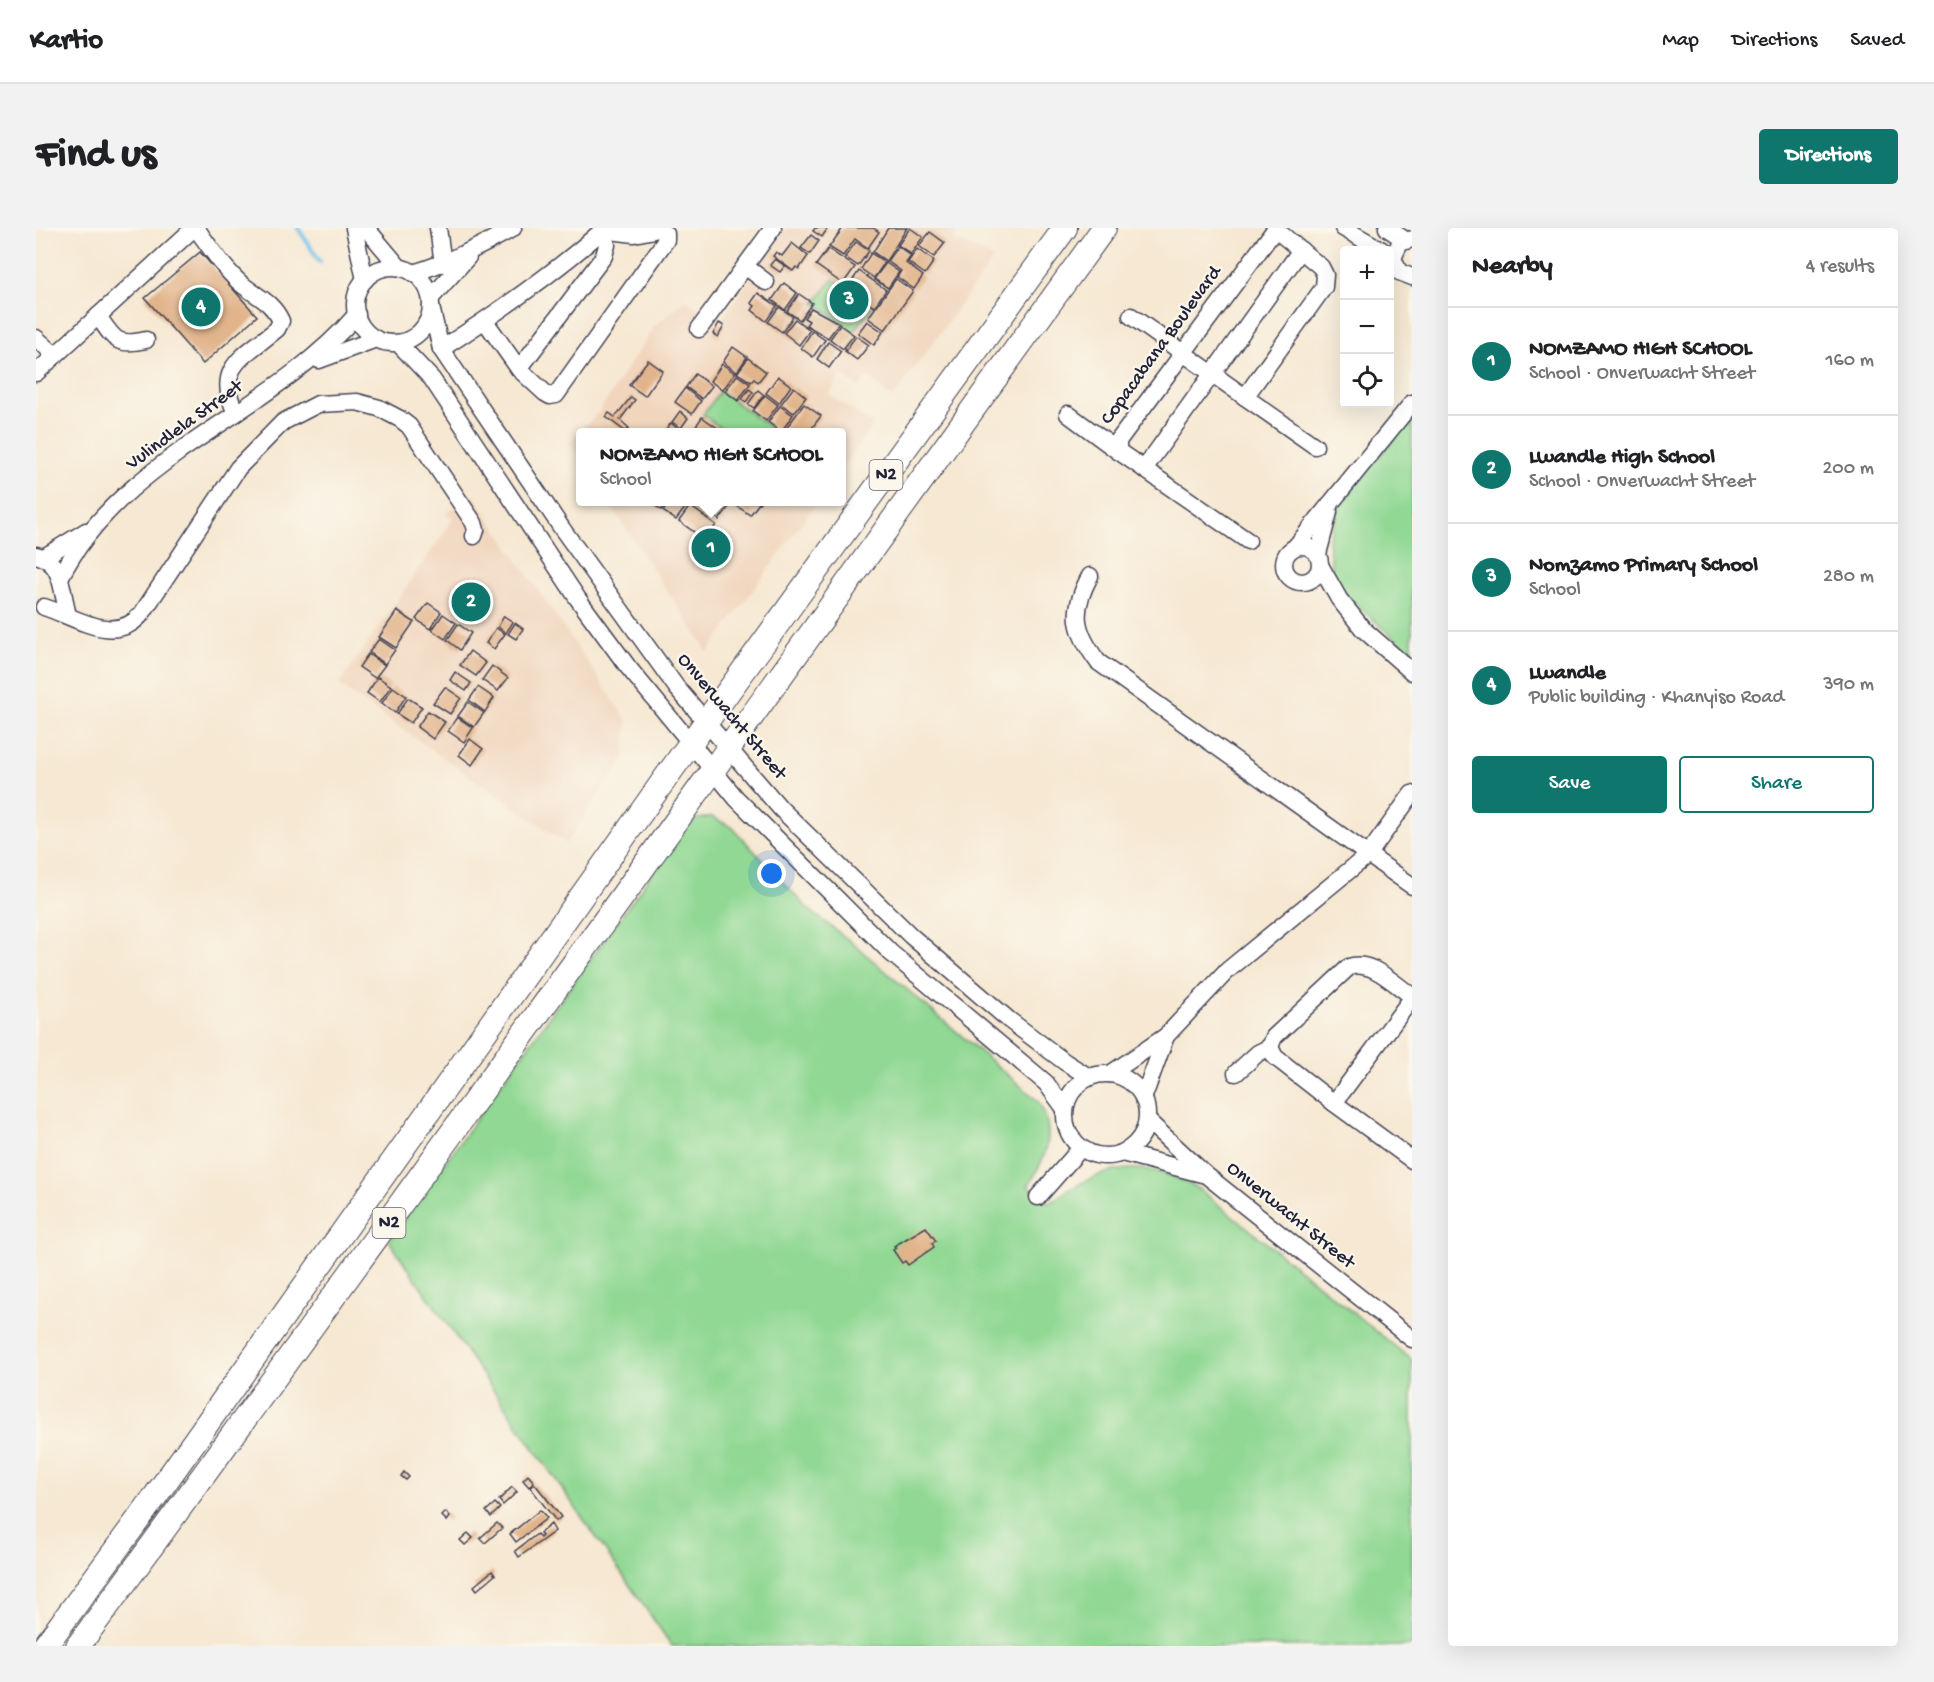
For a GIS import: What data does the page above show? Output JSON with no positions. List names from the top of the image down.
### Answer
{
  "streets": {
    "highway": ["N2"],
    "street": ["Copacabana Boulevard", "Vulindlela Street", "Onverwacht Street"]
  },
  "crossings": [
    ["Vulindlela Street", "Onverwacht Street"],
    ["N2", "Onverwacht Street"]
  ],
  "page": {
    "header": "Kartio",
    "nav": ["Map", "Directions", "Saved"],
    "buttons": [
      "Directions",
      ["Save", "Share"]
    ],
    "title": "Find us",
    "heading": ["Nearby", "4 results"],
    "map_buttons": ["+", "−"],
    "pins": [
      "3",
      "4",
      "1",
      "2"
    ],
    "list": [
      {
        "mark": "1",
        "name": "NOMZAMO HIGH SCHOOL",
        "note": "School · Onverwacht Street",
        "value": "160 m"
      },
      {
        "mark": "2",
        "name": "Lwandle High School",
        "note": "School · Onverwacht Street",
        "value": "200 m"
      },
      {
        "mark": "3",
        "name": "Nomzamo Primary School",
        "note": "School",
        "value": "280 m"
      },
      {
        "mark": "4",
        "name": "Lwandle",
        "note": "Public building · Khanyiso Road",
        "value": "390 m"
      }
    ],
    "popup": ["NOMZAMO HIGH SCHOOL", "School"]
  }
}
